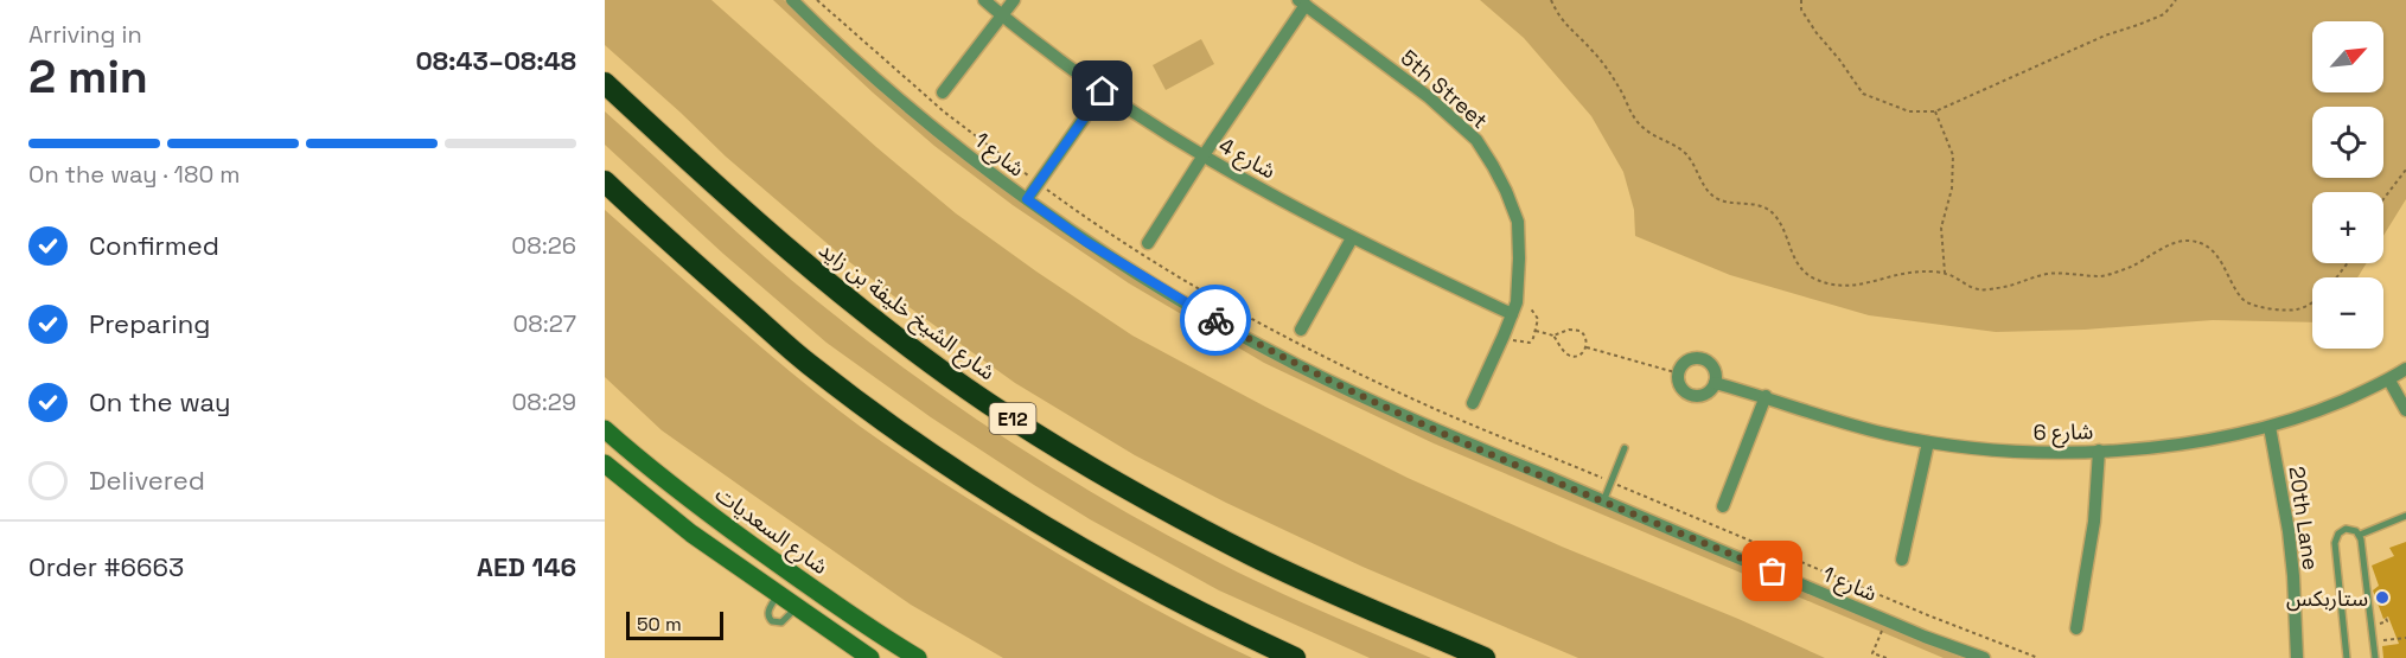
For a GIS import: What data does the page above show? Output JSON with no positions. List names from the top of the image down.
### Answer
{
  "streets": {
    "highway": ["شارع الشيخ خليفة بن زايد", "E12"],
    "street": [
      "5th Street",
      "شارع 1",
      "شارع 4",
      "شارع 6",
      "20th Lane",
      "شارع السعديات"
    ]
  },
  "crossings": [
    ["5th Street", "شارع 4"],
    ["شارع 6", "20th Lane"]
  ],
  "places": ["ستاربكس"],
  "scale_bar": "50 m",
  "north": "top right",
  "page": {
    "heading": ["2 min", "Arriving in", "08:43–08:48"],
    "panel": ["Order #6663", "AED 146"],
    "map_buttons": ["+", "−"],
    "bar": "On the way · 180 m",
    "list": [
      ["Confirmed", "08:26"],
      ["Preparing", "08:27"],
      ["On the way", "08:29"],
      "Delivered"
    ],
    "scale": "50 m"
  }
}
